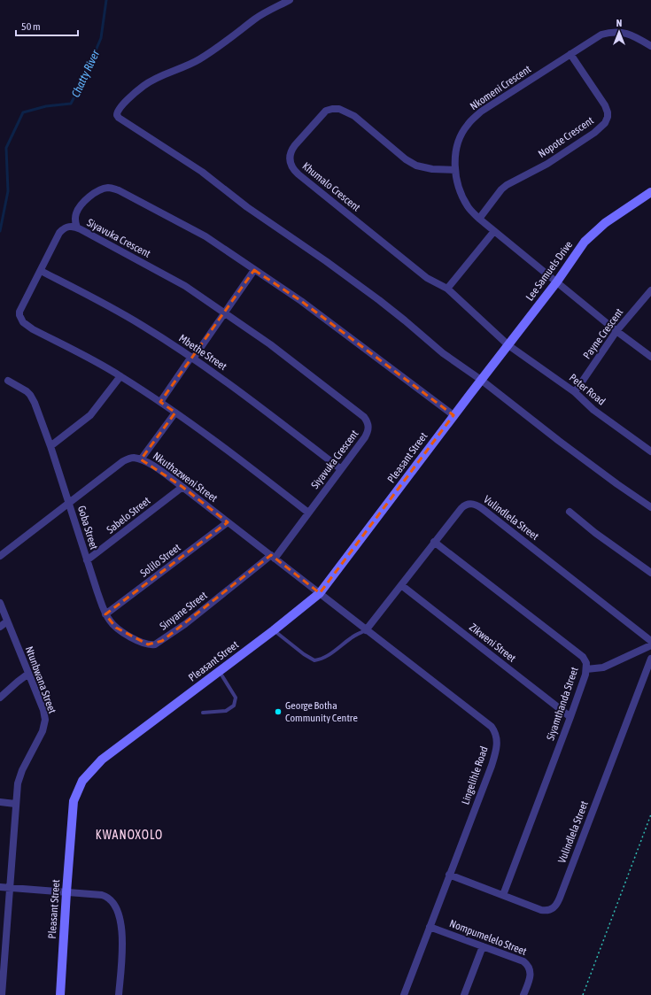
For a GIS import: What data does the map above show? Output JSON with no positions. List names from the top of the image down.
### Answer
{
  "streets": {
    "street": [
      "Nkomeni Crescent",
      "Nopote Crescent",
      "Khumalo Crescent",
      "Siyavuka Crescent",
      "Lee Samuels Drive",
      "Payne Crescent",
      "Mbethe Street",
      "Peter Road",
      "Pleasant Street",
      "Nkuthazweni Street",
      "Sabelo Street",
      "Vulindlela Street",
      "Goba Street",
      "Solilo Street",
      "Sinyane Street",
      "Zikweni Street",
      "Ntunbwana Street",
      "Siyamthanda Street",
      "Lingelihle Road",
      "Nompumelelo Street"
    ]
  },
  "crossings": [
    ["Nkomeni Crescent", "Nopote Crescent"],
    ["Nkomeni Crescent", "Khumalo Crescent"],
    ["Nkomeni Crescent", "Lee Samuels Drive"],
    ["Nkomeni Crescent", "Payne Crescent"],
    ["Khumalo Crescent", "Lee Samuels Drive"],
    ["Khumalo Crescent", "Peter Road"],
    ["Siyavuka Crescent", "Mbethe Street"],
    ["Siyavuka Crescent", "Nkuthazweni Street"],
    ["Siyavuka Crescent", "Sinyane Street"],
    ["Lee Samuels Drive", "Peter Road"],
    ["Lee Samuels Drive", "Pleasant Street"],
    ["Payne Crescent", "Peter Road"],
    ["Pleasant Street", "Nkuthazweni Street"],
    ["Pleasant Street", "Lingelihle Road"],
    ["Nkuthazweni Street", "Sabelo Street"],
    ["Nkuthazweni Street", "Goba Street"],
    ["Nkuthazweni Street", "Solilo Street"],
    ["Nkuthazweni Street", "Sinyane Street"],
    ["Nkuthazweni Street", "Lingelihle Road"],
    ["Sabelo Street", "Goba Street"],
    ["Vulindlela Street", "Zikweni Street"],
    ["Vulindlela Street", "Siyamthanda Street"],
    ["Vulindlela Street", "Lingelihle Road"],
    ["Goba Street", "Solilo Street"],
    ["Goba Street", "Sinyane Street"],
    ["Solilo Street", "Sinyane Street"],
    ["Zikweni Street", "Siyamthanda Street"],
    ["Lingelihle Road", "Nompumelelo Street"]
  ],
  "districts": ["KWANOXOLO"],
  "water": ["Chatty River"],
  "places": ["George Botha Community Centre"],
  "scale_bar": "50 m",
  "north": "top"
}
